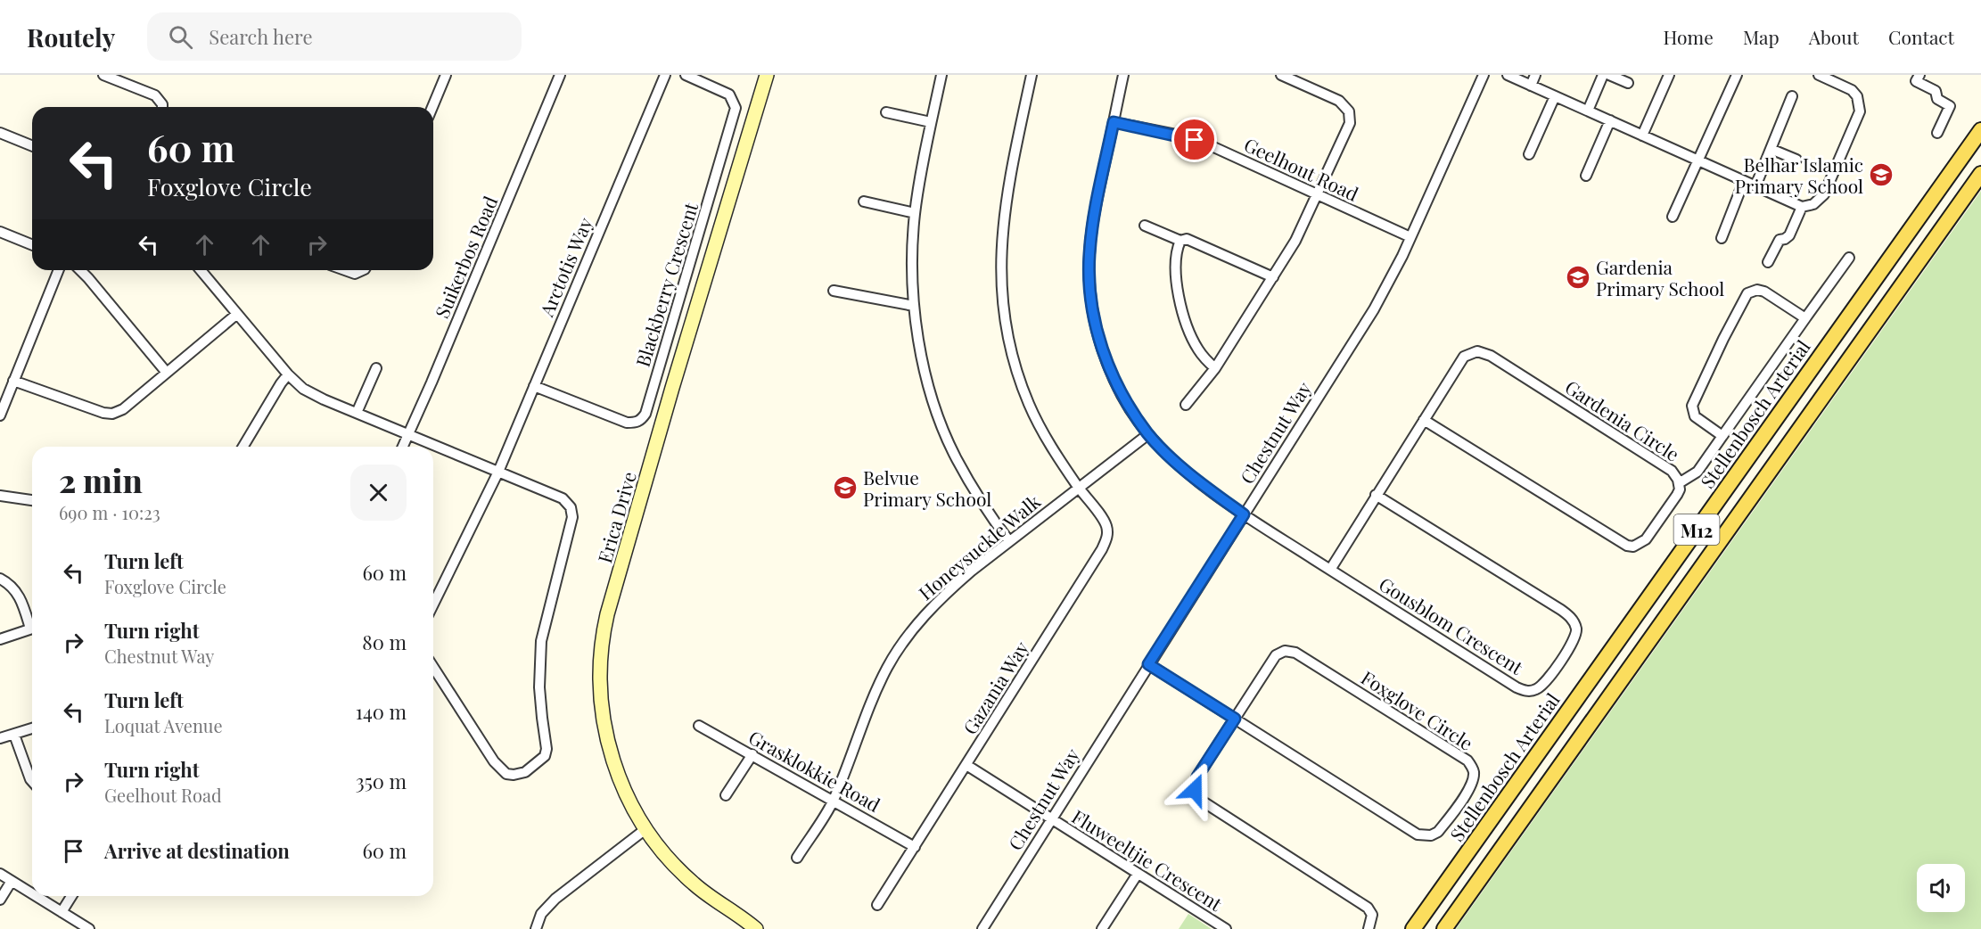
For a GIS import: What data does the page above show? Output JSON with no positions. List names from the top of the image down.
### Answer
{
  "streets": {
    "main road": ["Stellenbosch Arterial", "Erica Drive", "M12"],
    "street": [
      "Geelhout Road",
      "Suikerbos Road",
      "Arctotis Way",
      "Blackberry Crescent",
      "Gardenia Circle",
      "Chestnut Way",
      "Honeysuckle Walk",
      "Gousblom Crescent",
      "Gazania Way",
      "Foxglove Circle",
      "Grasklokkie Road",
      "Fluweeltjie Crescent"
    ]
  },
  "crossings": [
    ["Geelhout Road", "Chestnut Way"],
    ["Geelhout Road", "Gousblom Crescent"],
    ["Arctotis Way", "Blackberry Crescent"],
    ["Gardenia Circle", "Gousblom Crescent"],
    ["Chestnut Way", "Gousblom Crescent"],
    ["Chestnut Way", "Foxglove Circle"],
    ["Chestnut Way", "Fluweeltjie Crescent"],
    ["Honeysuckle Walk", "Gousblom Crescent"],
    ["Honeysuckle Walk", "Gazania Way"],
    ["Honeysuckle Walk", "Grasklokkie Road"],
    ["Gazania Way", "Grasklokkie Road"],
    ["Gazania Way", "Fluweeltjie Crescent"]
  ],
  "places": {
    "school or university": ["Belhar Islamic Primary School", "Gardenia Primary School", "Belvue Primary School"]
  },
  "page": {
    "header": "Routely",
    "search": "Search here",
    "nav": [
      "Home",
      "Map",
      "About",
      "Contact"
    ],
    "turn": ["60 m", "Foxglove Circle"],
    "heading": ["2 min", "690 m · 10:23"],
    "list": [
      {
        "name": "Turn left",
        "note": "Foxglove Circle",
        "value": "60 m"
      },
      {
        "name": "Turn right",
        "note": "Chestnut Way",
        "value": "80 m"
      },
      {
        "name": "Turn left",
        "note": "Loquat Avenue",
        "value": "140 m"
      },
      {
        "name": "Turn right",
        "note": "Geelhout Road",
        "value": "350 m"
      },
      {
        "name": "Arrive at destination",
        "value": "60 m"
      }
    ]
  }
}
